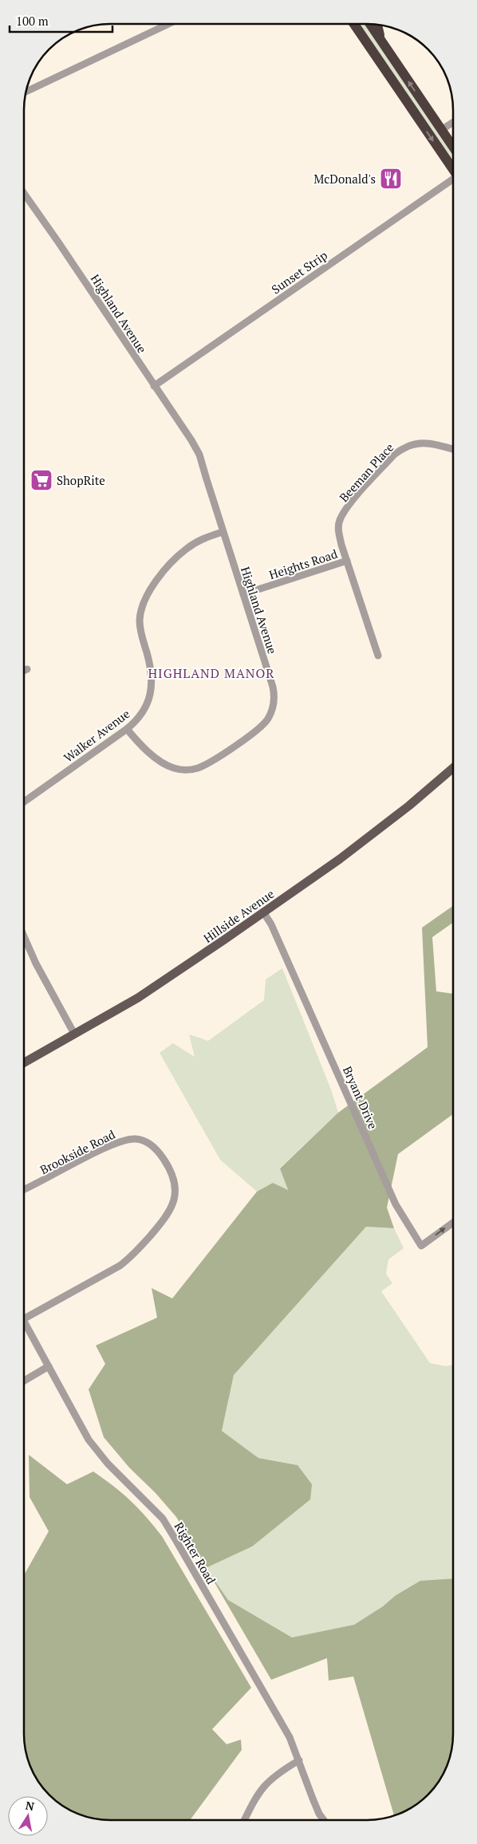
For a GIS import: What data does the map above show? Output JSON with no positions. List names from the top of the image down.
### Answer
{
  "streets": {
    "main road": ["Hillside Avenue"],
    "street": [
      "Sunset Strip",
      "Highland Avenue",
      "Beeman Place",
      "Heights Road",
      "Walker Avenue",
      "Bryant Drive",
      "Brookside Road",
      "Righter Road"
    ]
  },
  "crossings": [
    ["Sunset Strip", "Highland Avenue"],
    ["Highland Avenue", "Heights Road"],
    ["Highland Avenue", "Walker Avenue"],
    ["Beeman Place", "Heights Road"],
    ["Hillside Avenue", "Bryant Drive"]
  ],
  "one_way": ["Bryant Drive"],
  "districts": ["HIGHLAND MANOR"],
  "places": {
    "restaurant": ["McDonald's"],
    "supermarket": ["ShopRite"]
  },
  "scale_bar": "100 m",
  "north": "top"
}
